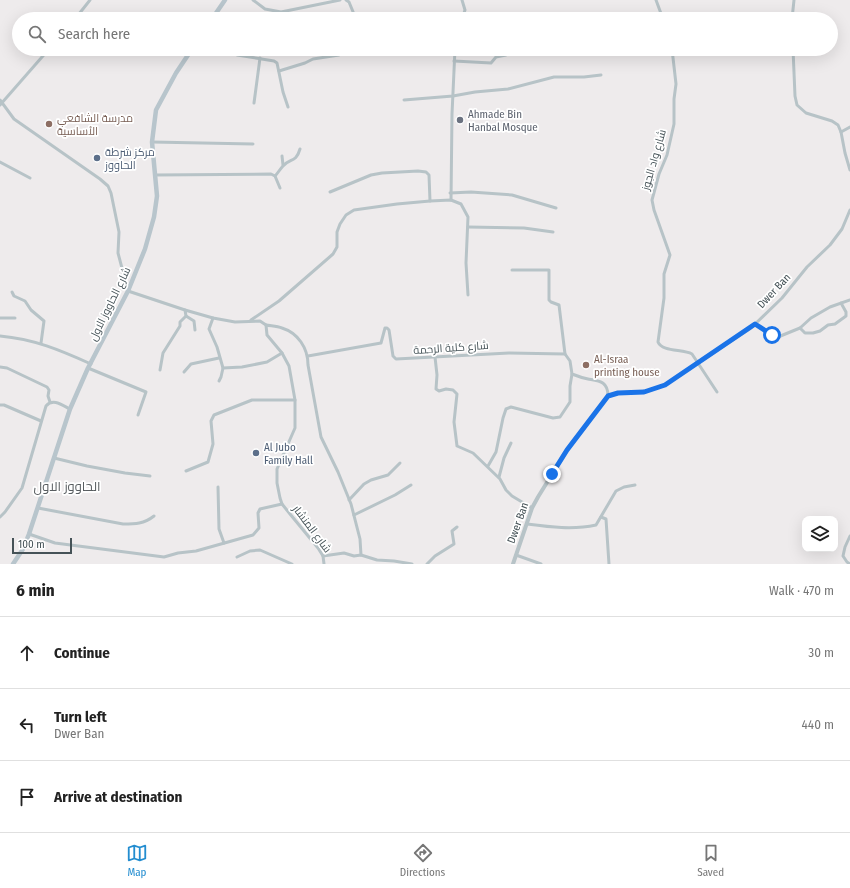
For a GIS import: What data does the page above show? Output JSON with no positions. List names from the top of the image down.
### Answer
{
  "streets": {
    "main road": ["شارع الحاووز الاول"],
    "street": [
      "شارع واد الجوز",
      "Dwer Ban",
      "شارع كلية الرحمة",
      "شارع المنشار"
    ]
  },
  "crossings": [
    ["شارع واد الجوز", "Dwer Ban"]
  ],
  "districts": ["الحاووز الاول"],
  "places": [
    "Ahmade Bin Hanbal Mosque",
    "مدرسة الشافعي الأساسية",
    "مركز شرطة الحاووز",
    "Al-Israa printing house",
    "Al Jubo Family Hall"
  ],
  "scale_bar": "100 m",
  "page": {
    "search": "Search here",
    "scale": "100 m",
    "heading": ["6 min", "Walk · 470 m"],
    "list": [
      ["Continue", "30 m"],
      ["Turn left", "Dwer Ban", "440 m"],
      "Arrive at destination"
    ],
    "nav": ["Map", "Directions", "Saved"]
  }
}
